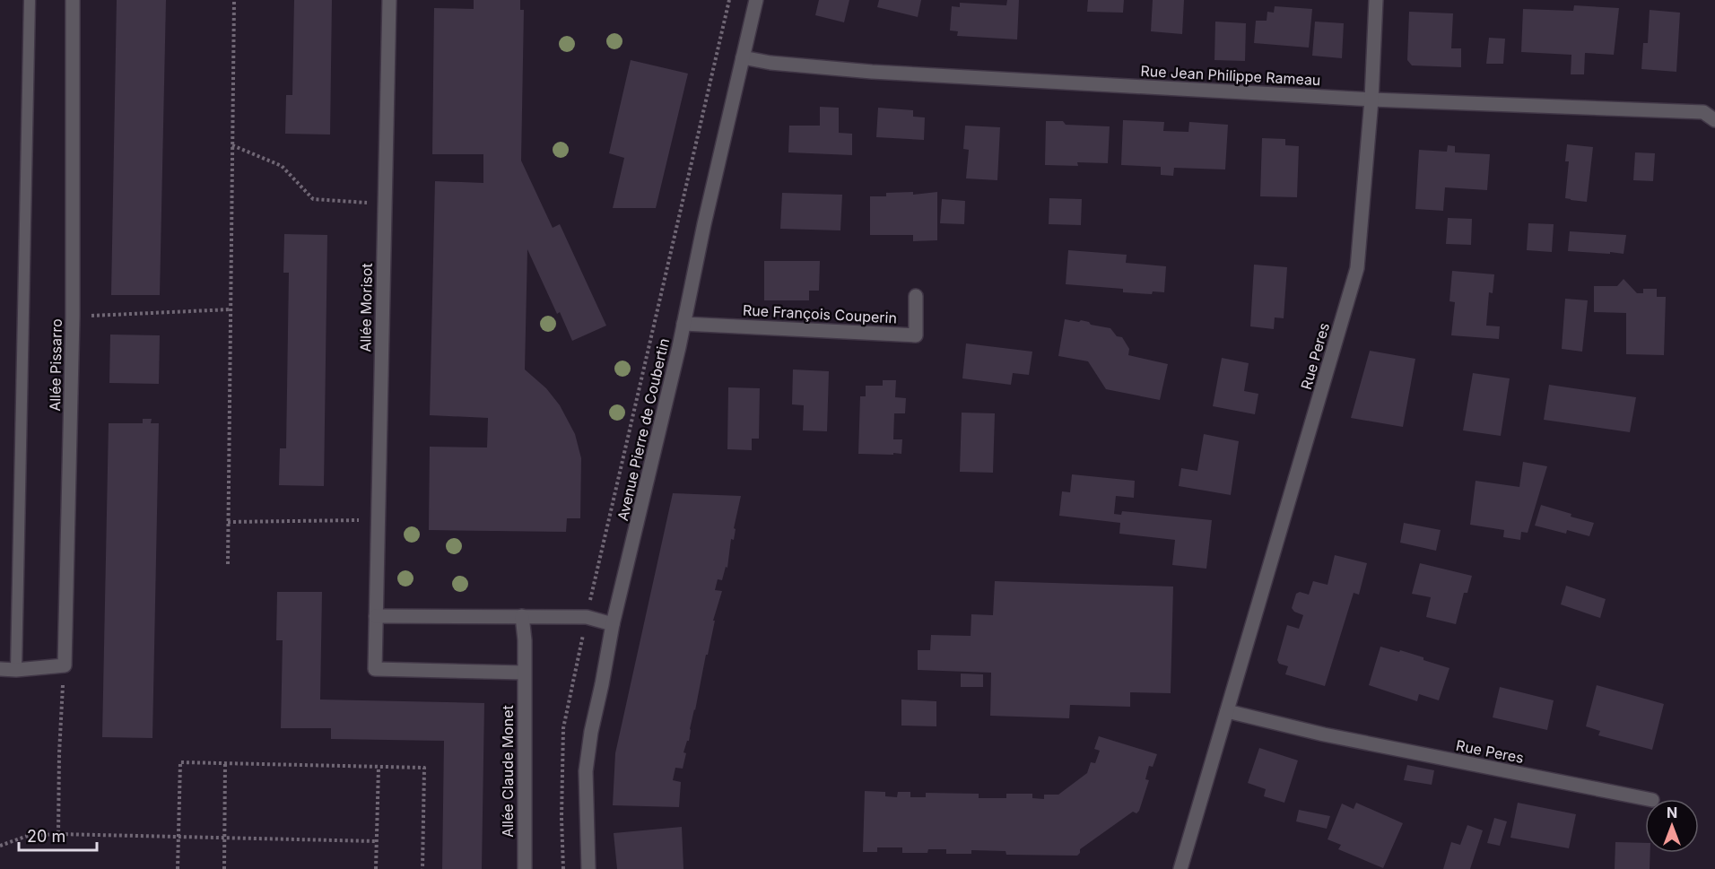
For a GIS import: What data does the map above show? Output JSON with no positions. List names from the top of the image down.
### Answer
{
  "streets": {
    "street": [
      "Rue Jean Philippe Rameau",
      "Allée Morisot",
      "Rue François Couperin",
      "Rue Peres",
      "Allée Pissarro",
      "Avenue Pierre de Coubertin",
      "Allée Claude Monet"
    ]
  },
  "crossings": [
    ["Rue Jean Philippe Rameau", "Rue Peres"],
    ["Rue Jean Philippe Rameau", "Avenue Pierre de Coubertin"],
    ["Allée Morisot", "Allée Claude Monet"],
    ["Rue François Couperin", "Avenue Pierre de Coubertin"]
  ],
  "scale_bar": "20 m",
  "north": "top"
}
